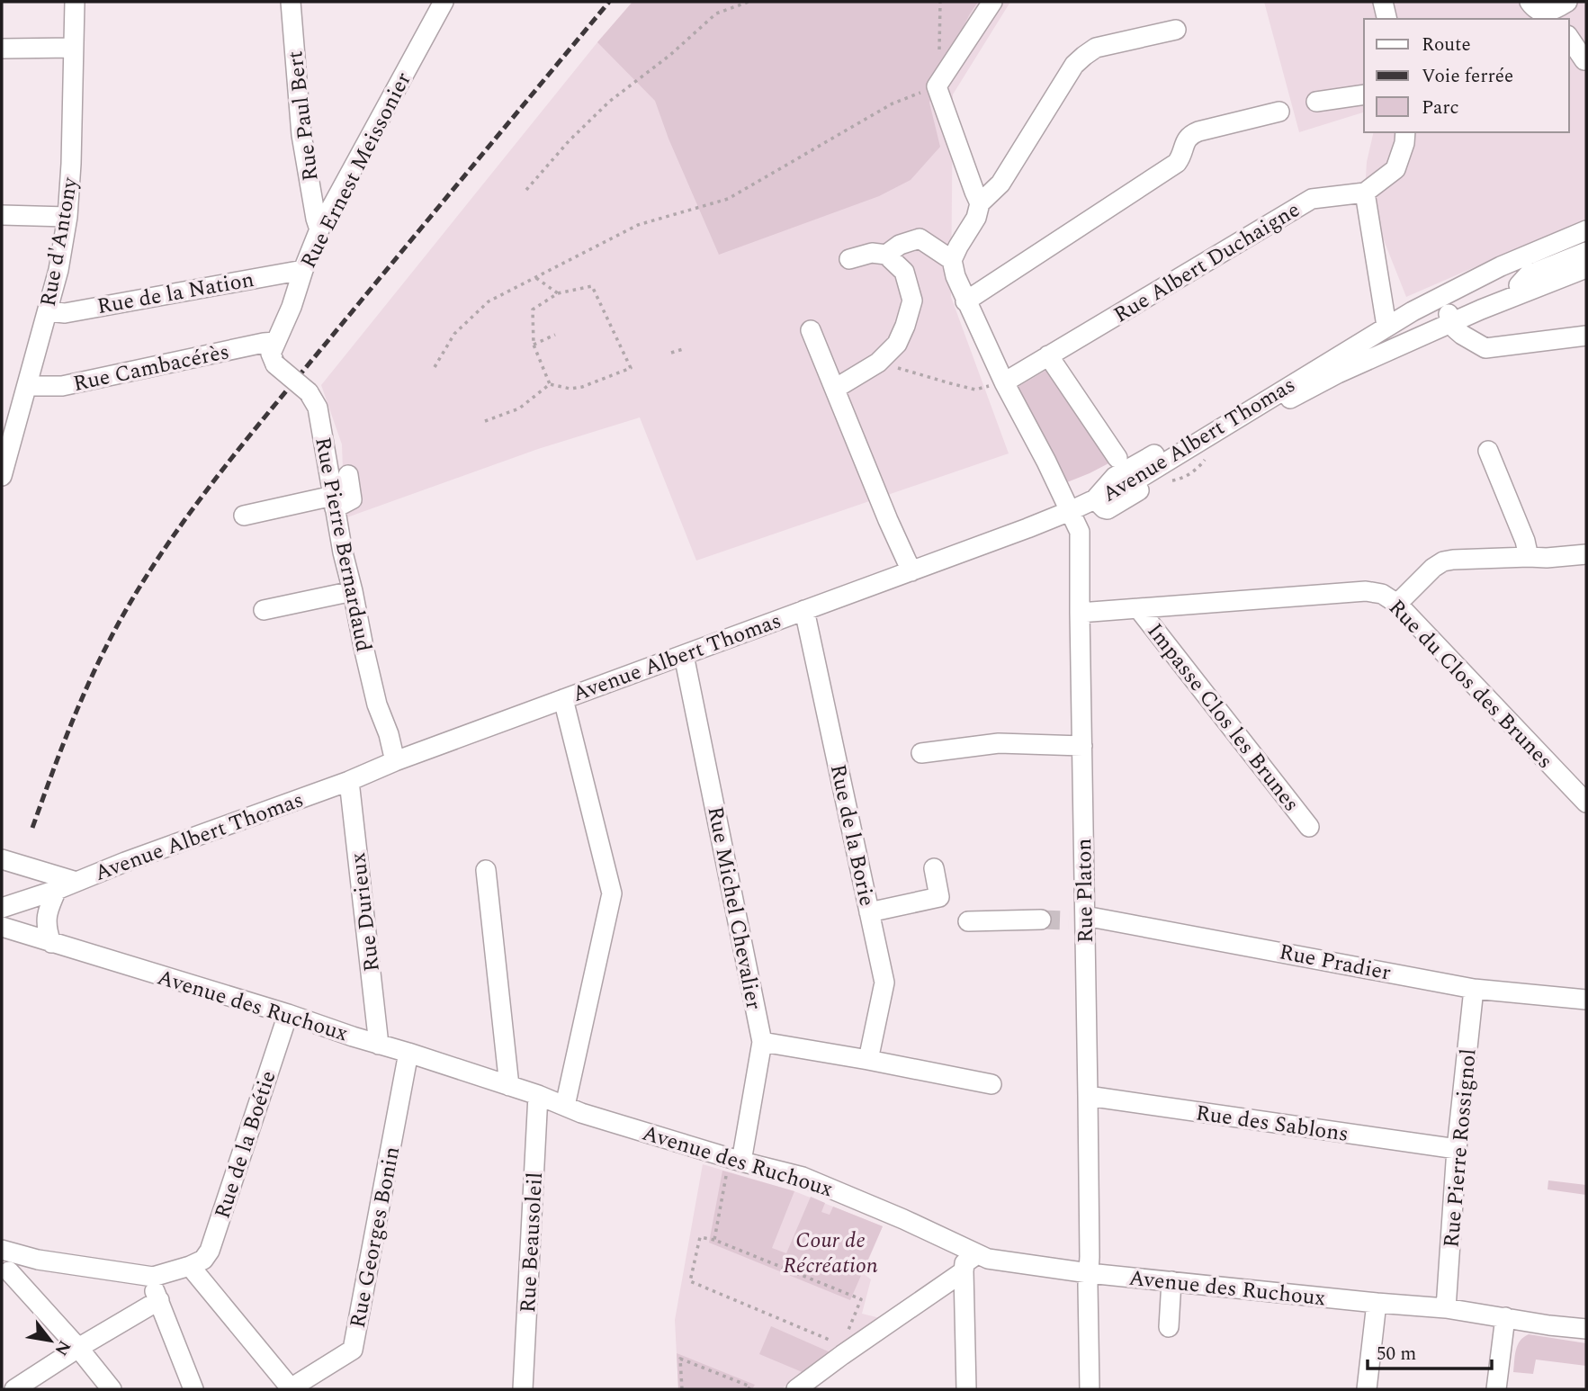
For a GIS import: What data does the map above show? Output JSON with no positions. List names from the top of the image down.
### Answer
{
  "streets": {
    "street": [
      "Rue Paul Bert",
      "Rue Ernest Meissonier",
      "Rue d'Antony",
      "Rue Albert Duchaigne",
      "Rue de la Nation",
      "Rue Cambacérès",
      "Avenue Albert Thomas",
      "Rue Pierre Bernardaud",
      "Rue du Clos des Brunes",
      "Impasse Clos les Brunes",
      "Rue de la Borie",
      "Rue Platon",
      "Rue Michel Chevalier",
      "Rue Durieux",
      "Rue Pradier",
      "Avenue des Ruchoux",
      "Rue des Sablons",
      "Rue de la Boétie",
      "Rue Pierre Rossignol",
      "Rue Georges Bonin",
      "Rue Beausoleil"
    ]
  },
  "crossings": [
    ["Rue Paul Bert", "Rue Ernest Meissonier"],
    ["Rue Ernest Meissonier", "Rue de la Nation"],
    ["Rue Ernest Meissonier", "Rue Cambacérès"],
    ["Rue Ernest Meissonier", "Rue Pierre Bernardaud"],
    ["Rue d'Antony", "Rue de la Nation"],
    ["Rue d'Antony", "Rue Cambacérès"],
    ["Rue Albert Duchaigne", "Rue Platon"],
    ["Rue Cambacérès", "Rue Pierre Bernardaud"],
    ["Avenue Albert Thomas", "Rue Pierre Bernardaud"],
    ["Avenue Albert Thomas", "Rue de la Borie"],
    ["Avenue Albert Thomas", "Rue Platon"],
    ["Avenue Albert Thomas", "Rue Michel Chevalier"],
    ["Avenue Albert Thomas", "Rue Durieux"],
    ["Rue du Clos des Brunes", "Impasse Clos les Brunes"],
    ["Rue du Clos des Brunes", "Rue Platon"],
    ["Rue Platon", "Rue Pradier"],
    ["Rue Platon", "Avenue des Ruchoux"],
    ["Rue Platon", "Rue des Sablons"],
    ["Rue Michel Chevalier", "Avenue des Ruchoux"],
    ["Rue Durieux", "Avenue des Ruchoux"],
    ["Rue Pradier", "Rue Pierre Rossignol"],
    ["Avenue des Ruchoux", "Rue de la Boétie"],
    ["Avenue des Ruchoux", "Rue Pierre Rossignol"],
    ["Avenue des Ruchoux", "Rue Georges Bonin"],
    ["Avenue des Ruchoux", "Rue Beausoleil"],
    ["Rue des Sablons", "Rue Pierre Rossignol"]
  ],
  "parks": ["Cour de Récréation"],
  "legend": ["Route", "Voie ferrée", "Parc"],
  "scale_bar": "50 m",
  "north": "bottom right"
}
